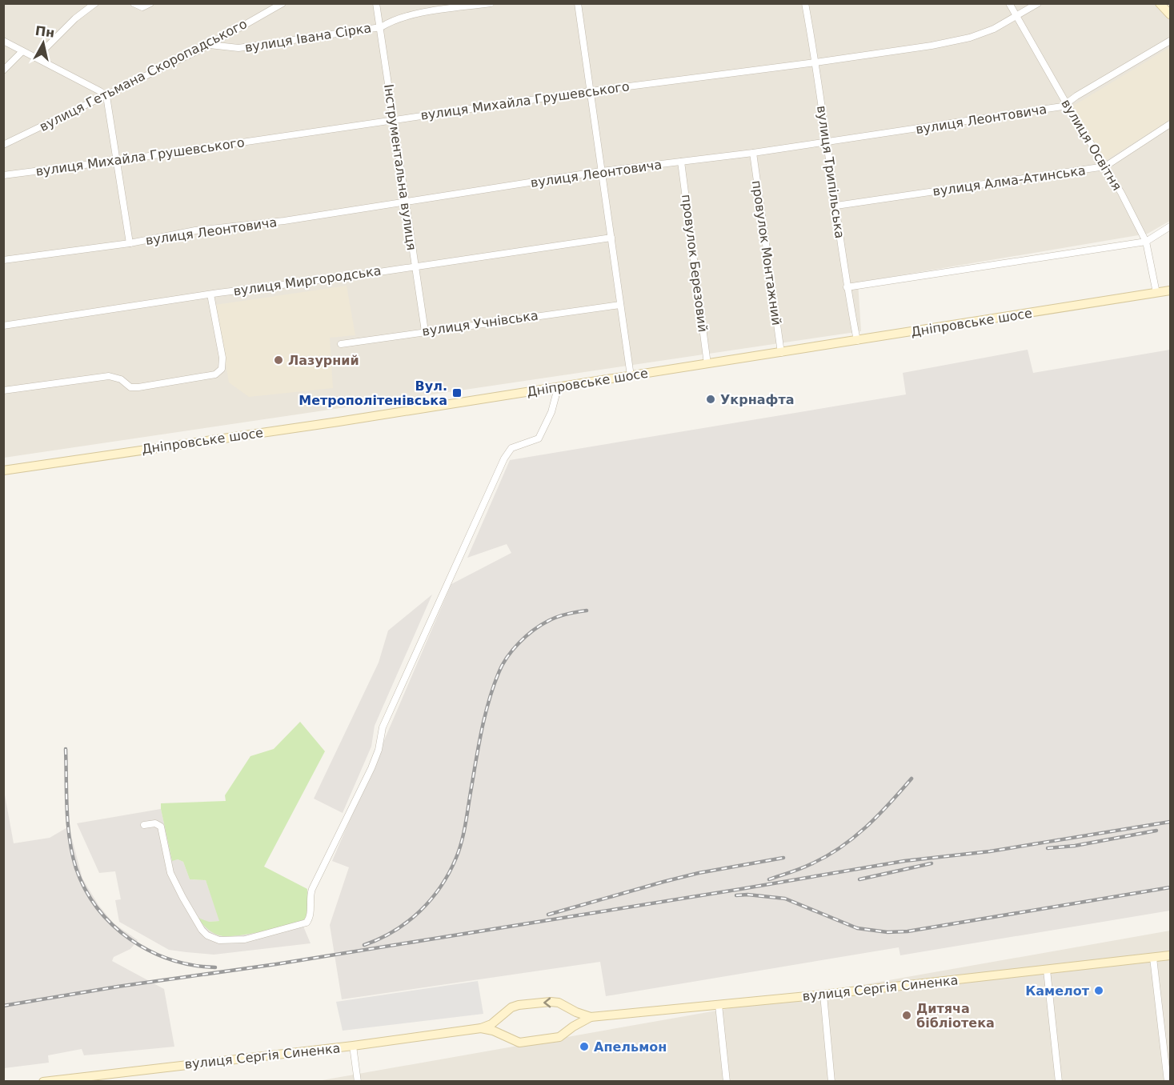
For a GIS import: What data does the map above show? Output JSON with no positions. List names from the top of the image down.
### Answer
{
  "streets": {
    "street": [
      "вулиця Івана Сірка",
      "вулиця Гетьмана Скоропадського",
      "вулиця Михайла Грушевського",
      "вулиця Леонтовича",
      "вулиця Освітня",
      "Інструментальна вулиця",
      "вулиця Трипільська",
      "вулиця Алма-Атинська",
      "провулок Монтажний",
      "провулок Березовий",
      "вулиця Миргородська",
      "Дніпровське шосе",
      "вулиця Учнівська",
      "вулиця Сергія Синенка"
    ]
  },
  "crossings": [
    ["вулиця Івана Сірка", "вулиця Гетьмана Скоропадського"],
    ["вулиця Івана Сірка", "Інструментальна вулиця"],
    ["вулиця Михайла Грушевського", "вулиця Освітня"],
    ["вулиця Михайла Грушевського", "Інструментальна вулиця"],
    ["вулиця Михайла Грушевського", "вулиця Трипільська"],
    ["вулиця Леонтовича", "вулиця Освітня"],
    ["вулиця Леонтовича", "Інструментальна вулиця"],
    ["вулиця Леонтовича", "вулиця Трипільська"],
    ["вулиця Леонтовича", "провулок Монтажний"],
    ["вулиця Леонтовича", "провулок Березовий"],
    ["вулиця Освітня", "вулиця Алма-Атинська"],
    ["вулиця Освітня", "Дніпровське шосе"],
    ["Інструментальна вулиця", "вулиця Миргородська"],
    ["Інструментальна вулиця", "вулиця Учнівська"],
    ["вулиця Трипільська", "вулиця Алма-Атинська"],
    ["вулиця Трипільська", "Дніпровське шосе"],
    ["провулок Монтажний", "Дніпровське шосе"],
    ["провулок Березовий", "Дніпровське шосе"]
  ],
  "places": {
    "other": [
      "Лазурний",
      "Укрнафта",
      "Камелот",
      "Дитяча бібліотека",
      "Апельмон"
    ],
    "transit": ["Вул. Метрополітенівська"]
  },
  "north": "top"
}
